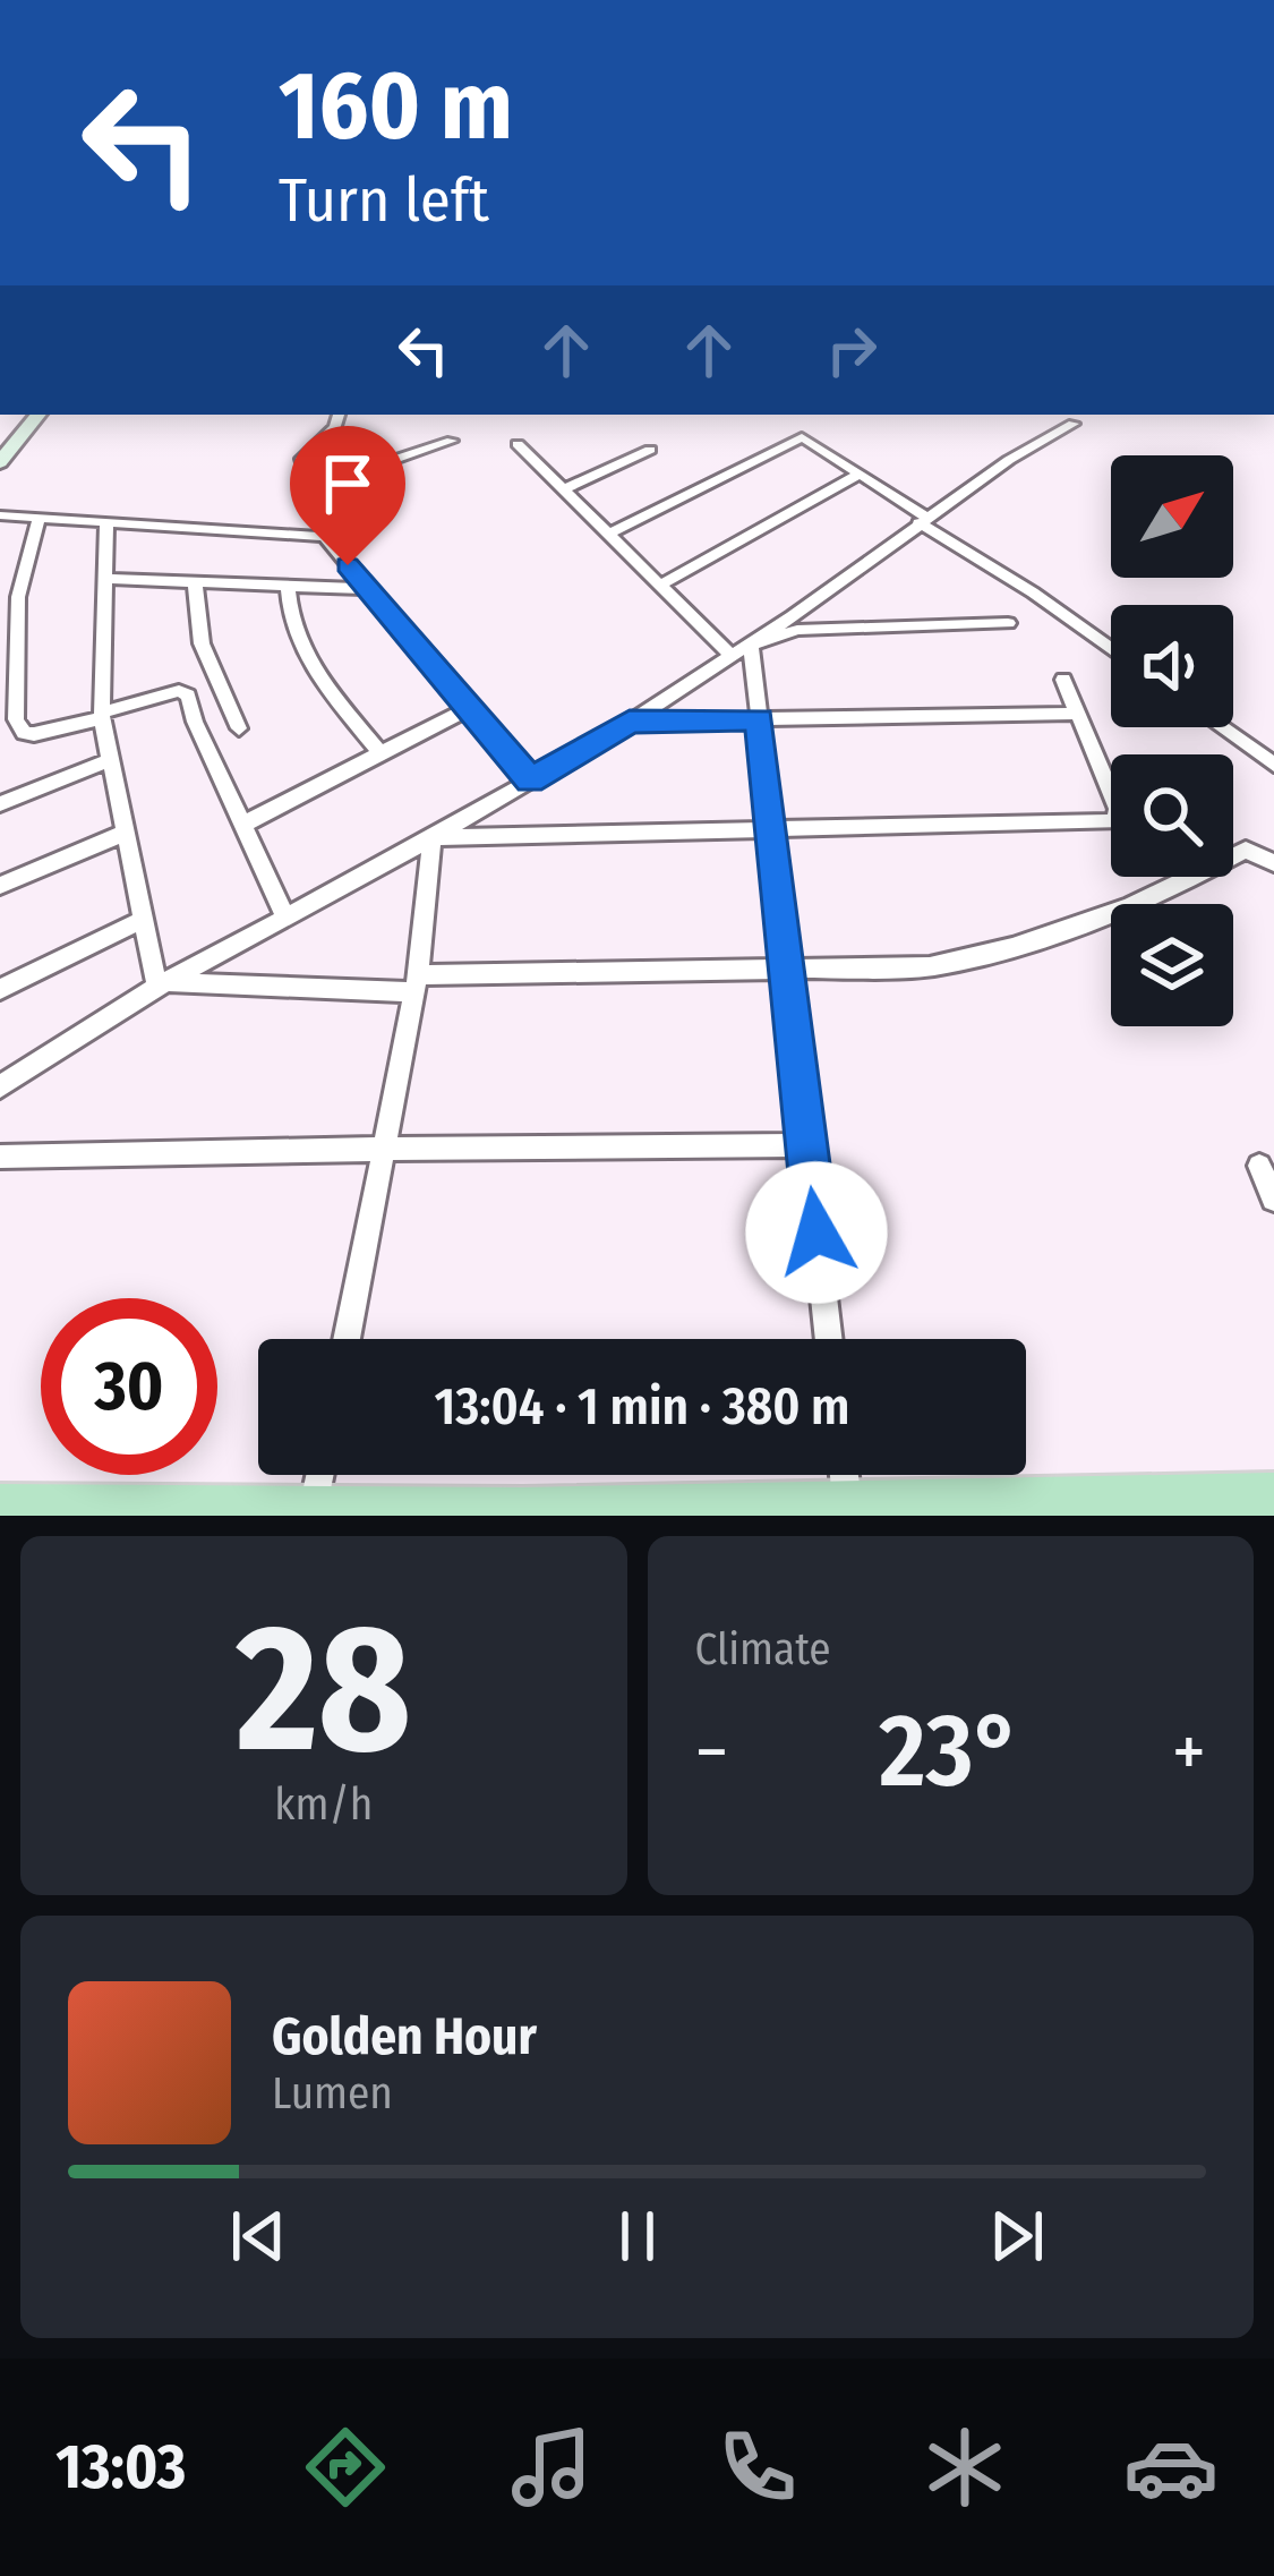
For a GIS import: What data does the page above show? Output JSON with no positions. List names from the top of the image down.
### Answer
{
  "north": "top right",
  "page": {
    "turn": ["160 m", "Turn left"],
    "limit": "30",
    "trip": "13:04 · 1 min · 380 m",
    "tile": [
      ["28", "km/h"],
      "Climate"
    ],
    "heat": ["−", "23°", "+"],
    "song": ["Golden Hour", "Lumen"],
    "tabs": "13:03"
  }
}
